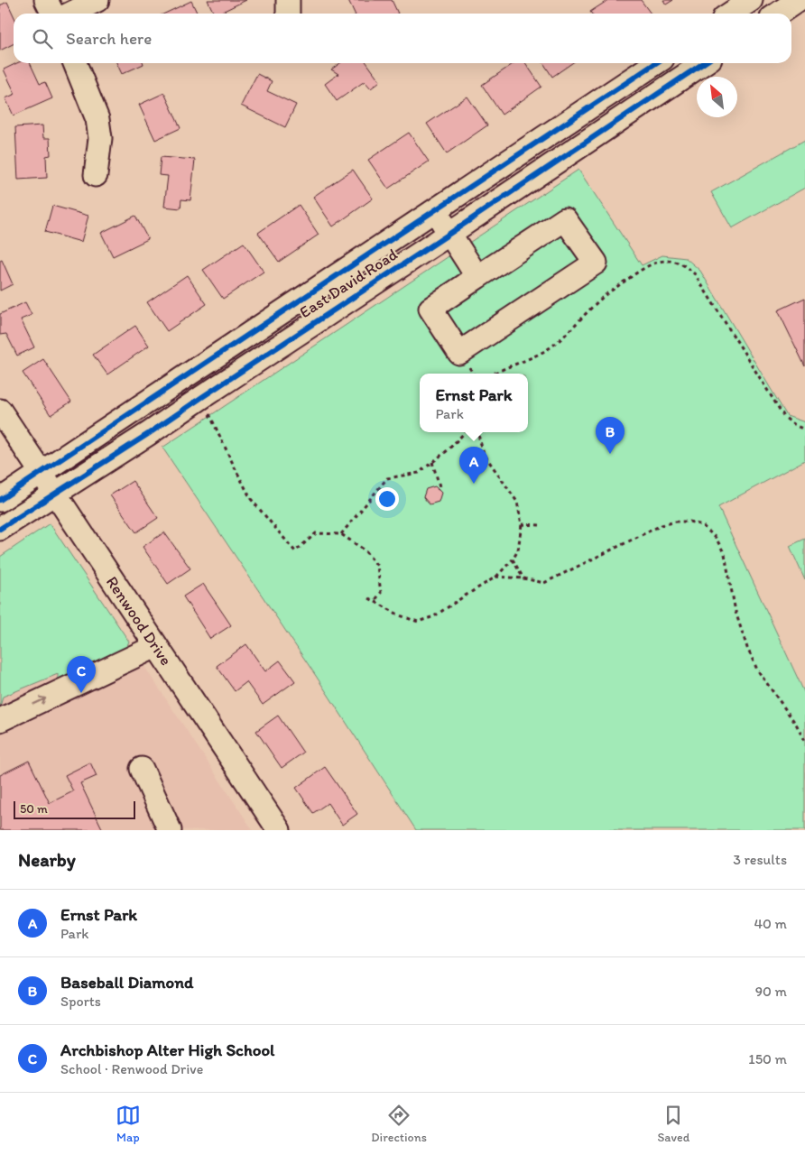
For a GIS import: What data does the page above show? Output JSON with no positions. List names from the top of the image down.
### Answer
{
  "streets": {
    "street": ["East David Road", "Renwood Drive"]
  },
  "crossings": [
    ["East David Road", "Renwood Drive"]
  ],
  "scale_bar": "50 m",
  "north": "top left",
  "page": {
    "search": "Search here",
    "popup": ["Ernst Park", "Park"],
    "pins": ["B", "A", "C"],
    "scale": "50 m",
    "heading": ["Nearby", "3 results"],
    "list": [
      {
        "mark": "A",
        "name": "Ernst Park",
        "note": "Park",
        "value": "40 m"
      },
      {
        "mark": "B",
        "name": "Baseball Diamond",
        "note": "Sports",
        "value": "90 m"
      },
      {
        "mark": "C",
        "name": "Archbishop Alter High School",
        "note": "School · Renwood Drive",
        "value": "150 m"
      }
    ],
    "nav": ["Map", "Directions", "Saved"]
  }
}
